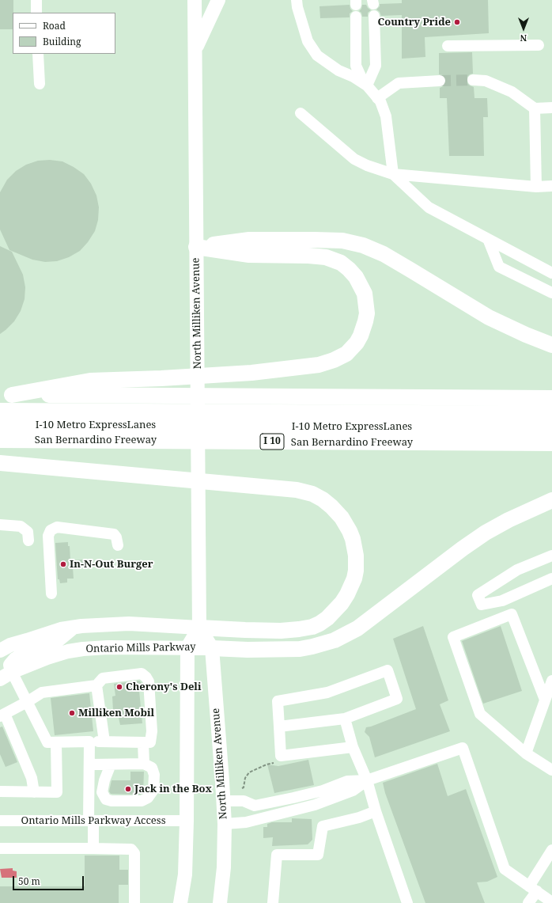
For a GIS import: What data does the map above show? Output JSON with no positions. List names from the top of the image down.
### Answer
{
  "streets": {
    "highway": ["I-10 Metro ExpressLanes", "San Bernardino Freeway", "I 10"],
    "main road": ["North Milliken Avenue", "Ontario Mills Parkway"],
    "street": ["Ontario Mills Parkway Access"]
  },
  "crossings": [
    ["North Milliken Avenue", "Ontario Mills Parkway"]
  ],
  "places": [
    "Country Pride",
    "In-N-Out Burger",
    "Cherony's Deli",
    "Milliken Mobil",
    "Jack in the Box"
  ],
  "legend": ["Road", "Building"],
  "scale_bar": "50 m",
  "north": "bottom"
}
